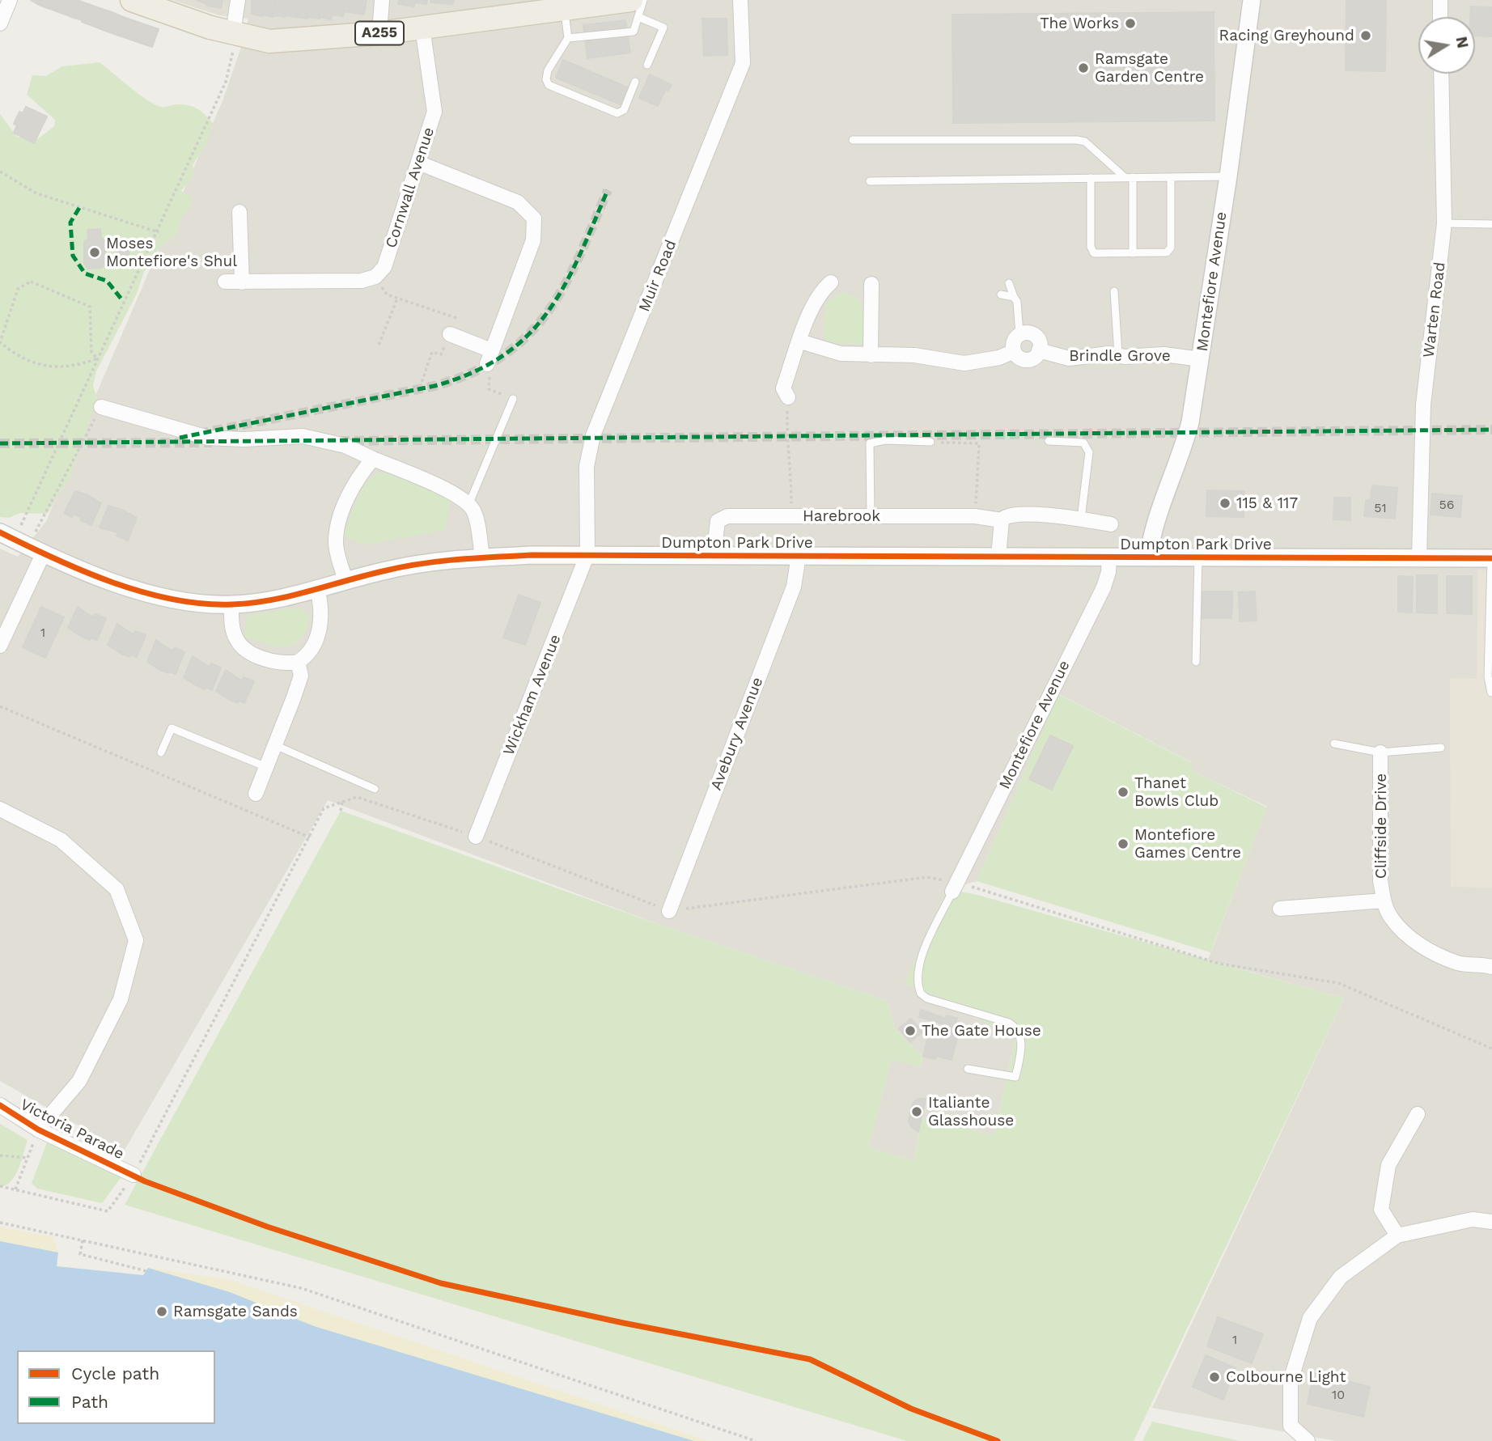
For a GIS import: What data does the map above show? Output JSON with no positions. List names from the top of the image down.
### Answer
{
  "streets": {
    "main road": ["A255"],
    "street": [
      "Cornwall Avenue",
      "Muir Road",
      "Montefiore Avenue",
      "Warten Road",
      "Brindle Grove",
      "Harebrook",
      "Dumpton Park Drive",
      "Wickham Avenue",
      "Avebury Avenue",
      "Cliffside Drive",
      "Victoria Parade"
    ]
  },
  "crossings": [
    ["A255", "Cornwall Avenue"],
    ["Muir Road", "Dumpton Park Drive"],
    ["Muir Road", "Wickham Avenue"],
    ["Montefiore Avenue", "Brindle Grove"],
    ["Montefiore Avenue", "Dumpton Park Drive"],
    ["Warten Road", "Dumpton Park Drive"],
    ["Harebrook", "Dumpton Park Drive"],
    ["Dumpton Park Drive", "Wickham Avenue"],
    ["Dumpton Park Drive", "Avebury Avenue"]
  ],
  "places": [
    "The Works",
    "Racing Greyhound",
    "Ramsgate Garden Centre",
    "Moses Montefiore's Shul",
    "115 & 117",
    "Thanet Bowls Club",
    "Montefiore Games Centre",
    "The Gate House",
    "Italiante Glasshouse",
    "Ramsgate Sands",
    "Colbourne Light"
  ],
  "house_numbers": [
    "56",
    "51",
    "1",
    "1",
    "10"
  ],
  "legend": ["Cycle path", "Path"],
  "north": "right"
}
